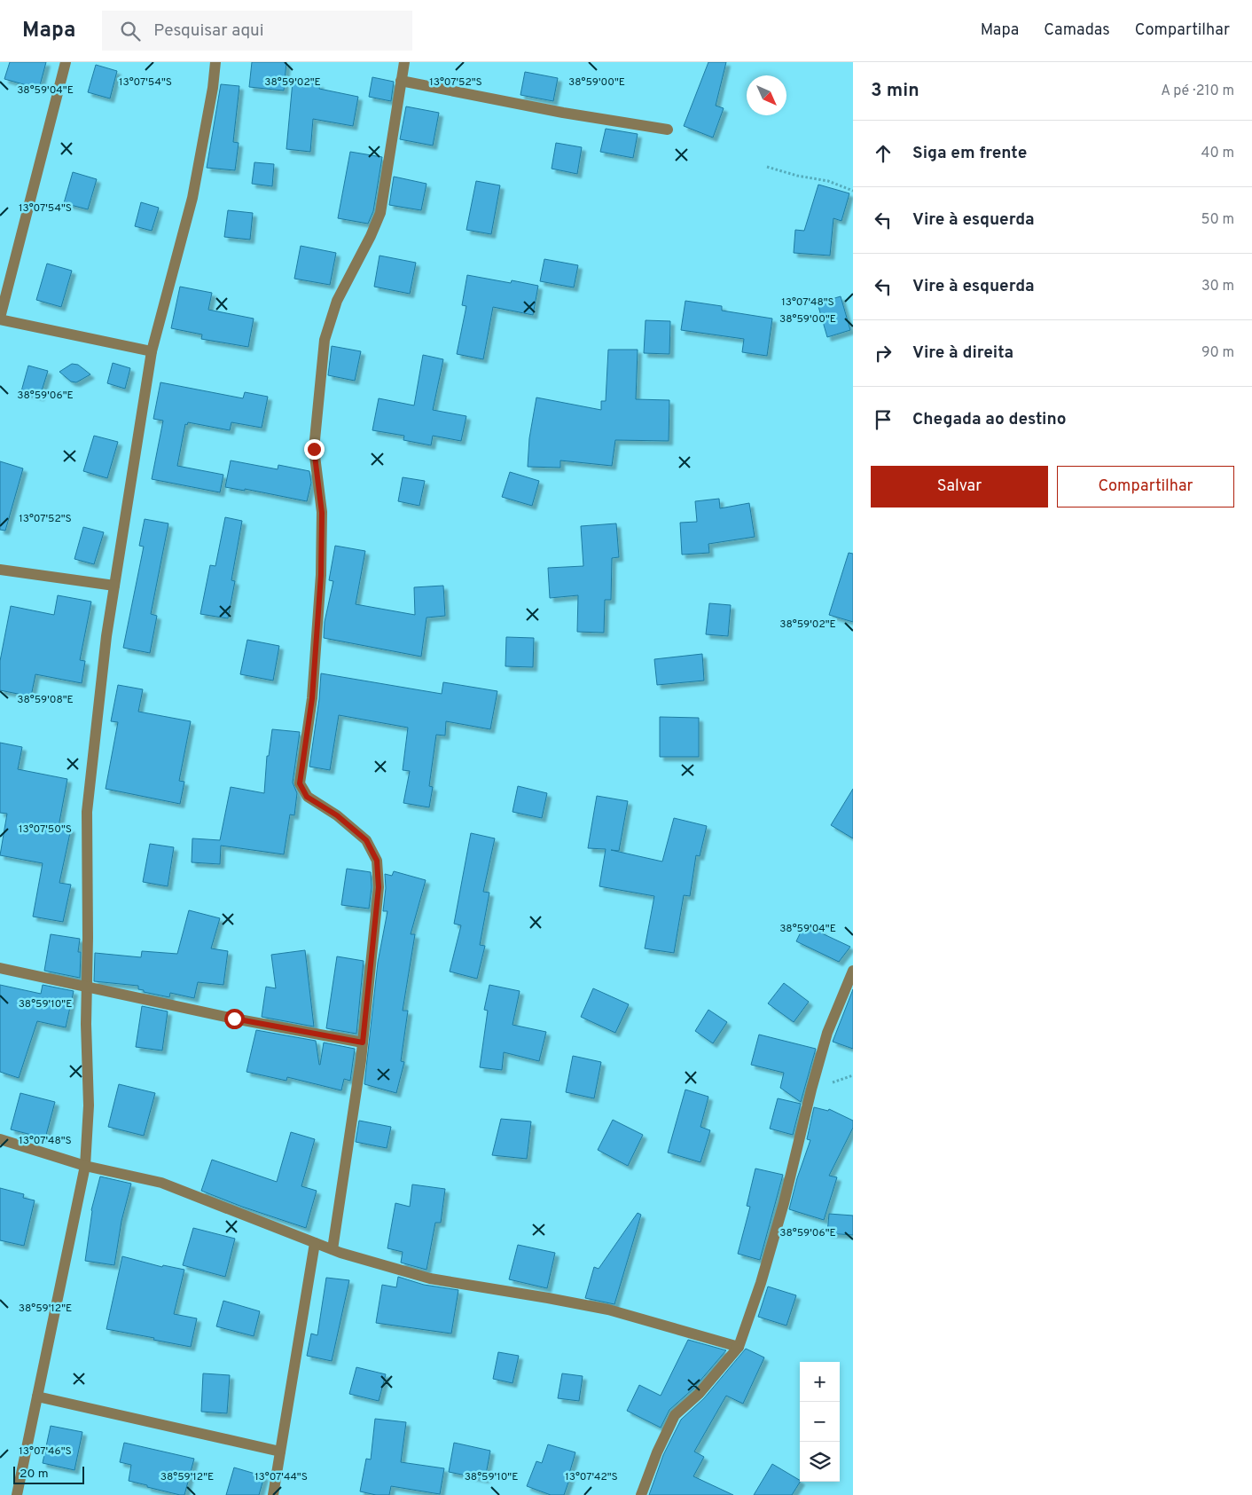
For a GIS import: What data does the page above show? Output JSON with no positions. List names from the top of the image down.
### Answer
{
  "scale_bar": "20 m",
  "north": "bottom right",
  "page": {
    "header": "Mapa",
    "search": "Pesquisar aqui",
    "nav": ["Mapa", "Camadas", "Compartilhar"],
    "heading": ["3 min", "A pé · 210 m"],
    "list": [
      ["Siga em frente", "40 m"],
      ["Vire à esquerda", "50 m"],
      ["Vire à esquerda", "30 m"],
      ["Vire à direita", "90 m"],
      "Chegada ao destino"
    ],
    "buttons": ["Salvar", "Compartilhar"],
    "map_buttons": ["+", "−"],
    "scale": "20 m"
  },
  "coordinates": [
    "13°07'54\"S",
    "38°59'02\"E",
    "13°07'52\"S",
    "38°59'00\"E",
    "38°59'04\"E",
    "13°07'48\"S",
    "38°59'06\"E",
    "38°59'08\"E",
    "13°07'50\"S",
    "38°59'10\"E",
    "38°59'12\"E",
    "13°07'46\"S",
    "13°07'44\"S",
    "13°07'42\"S"
  ]
}
